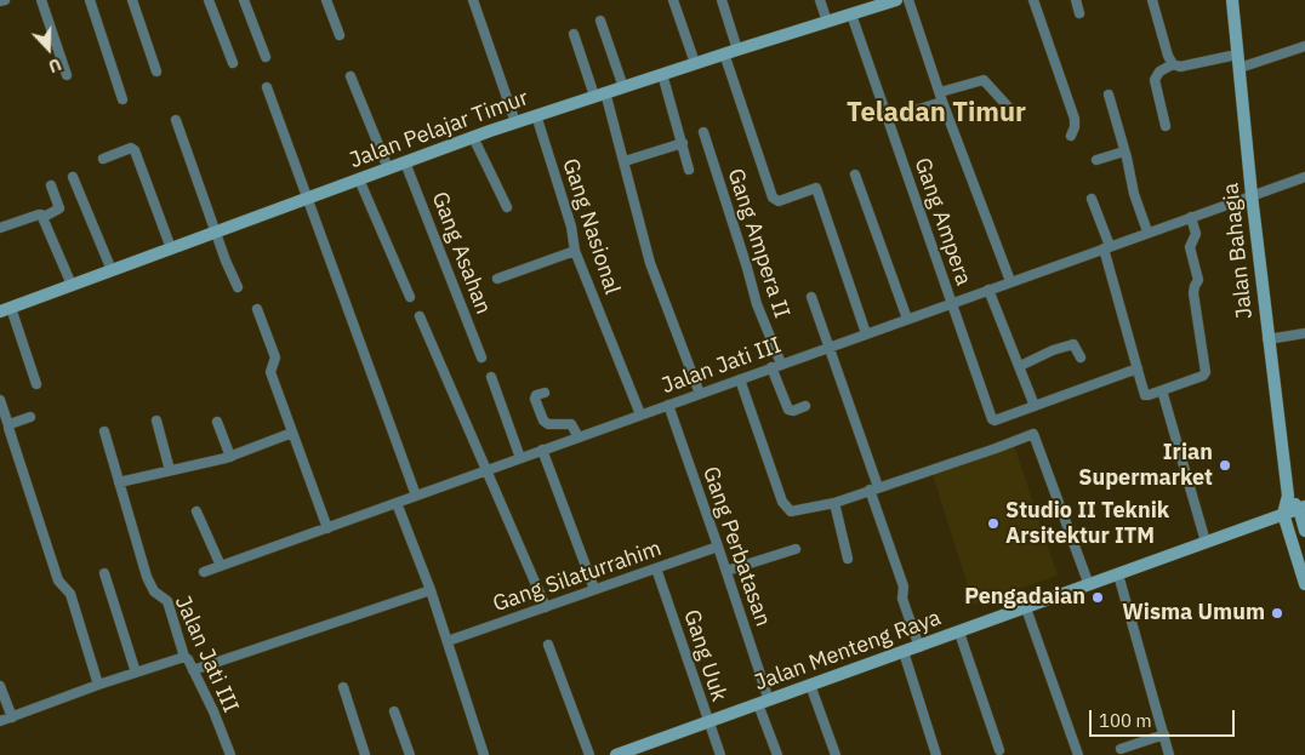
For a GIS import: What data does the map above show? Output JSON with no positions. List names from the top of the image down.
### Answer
{
  "streets": {
    "street": [
      "Jalan Pelajar Timur",
      "Gang Ampera",
      "Gang Nasional",
      "Gang Ampera II",
      "Jalan Bahagia",
      "Gang Asahan",
      "Jalan Jati III",
      "Gang Perbatasan",
      "Gang Silaturrahim",
      "Jalan Menteng Raya",
      "Gang Uuk"
    ]
  },
  "crossings": [
    ["Jalan Pelajar Timur", "Gang Ampera"],
    ["Jalan Pelajar Timur", "Gang Nasional"],
    ["Jalan Pelajar Timur", "Gang Asahan"],
    ["Gang Ampera", "Jalan Jati III"],
    ["Gang Nasional", "Jalan Jati III"],
    ["Gang Ampera II", "Jalan Jati III"],
    ["Jalan Bahagia", "Jalan Jati III"],
    ["Jalan Bahagia", "Jalan Menteng Raya"],
    ["Jalan Jati III", "Gang Perbatasan"],
    ["Gang Perbatasan", "Gang Silaturrahim"],
    ["Gang Perbatasan", "Jalan Menteng Raya"],
    ["Gang Silaturrahim", "Gang Uuk"],
    ["Jalan Menteng Raya", "Gang Uuk"]
  ],
  "districts": ["Teladan Timur"],
  "places": [
    "Irian Supermarket",
    "Studio II Teknik Arsitektur ITM",
    "Pengadaian",
    "Wisma Umum"
  ],
  "scale_bar": "100 m",
  "north": "bottom"
}
